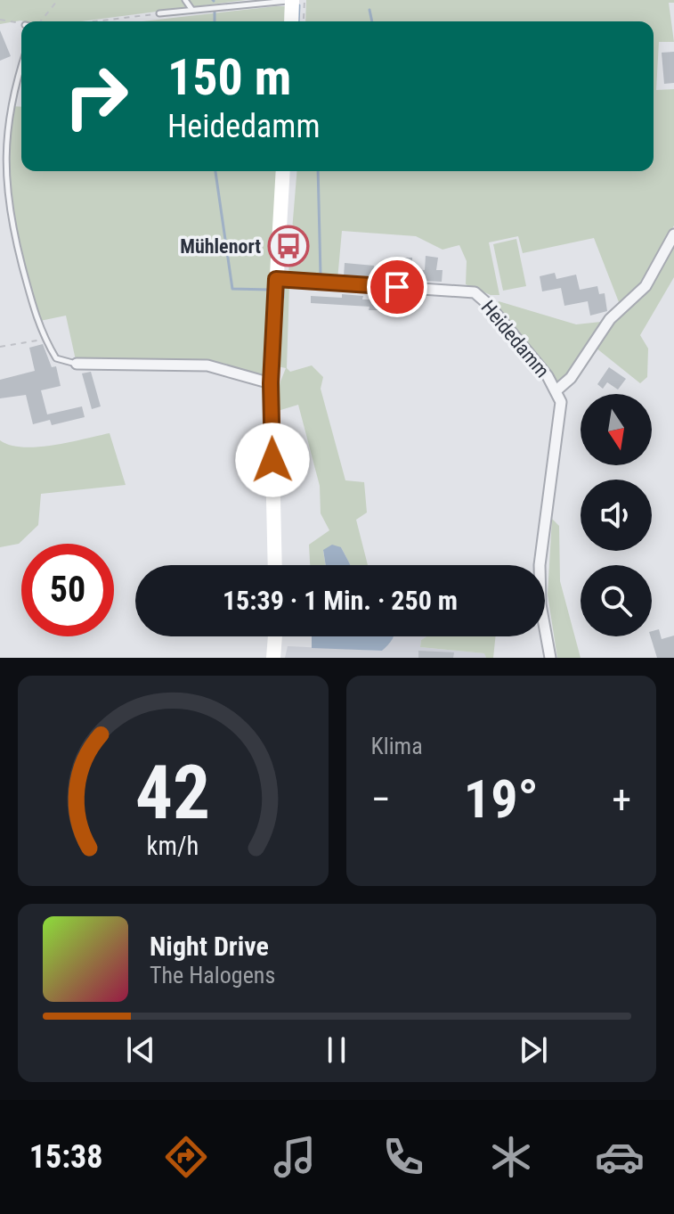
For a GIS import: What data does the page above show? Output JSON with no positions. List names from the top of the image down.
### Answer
{
  "streets": {
    "street": ["Heidedamm"]
  },
  "places": {
    "bus stop": ["Mühlenort"]
  },
  "north": "bottom",
  "page": {
    "turn": ["150 m", "Heidedamm"],
    "limit": "50",
    "trip": "15:39 · 1 Min. · 250 m",
    "tile": "Klima",
    "heat": ["−", "19°", "+"],
    "song": ["Night Drive", "The Halogens"],
    "tabs": "15:38",
    "gauge": ["42", "km/h"]
  }
}
